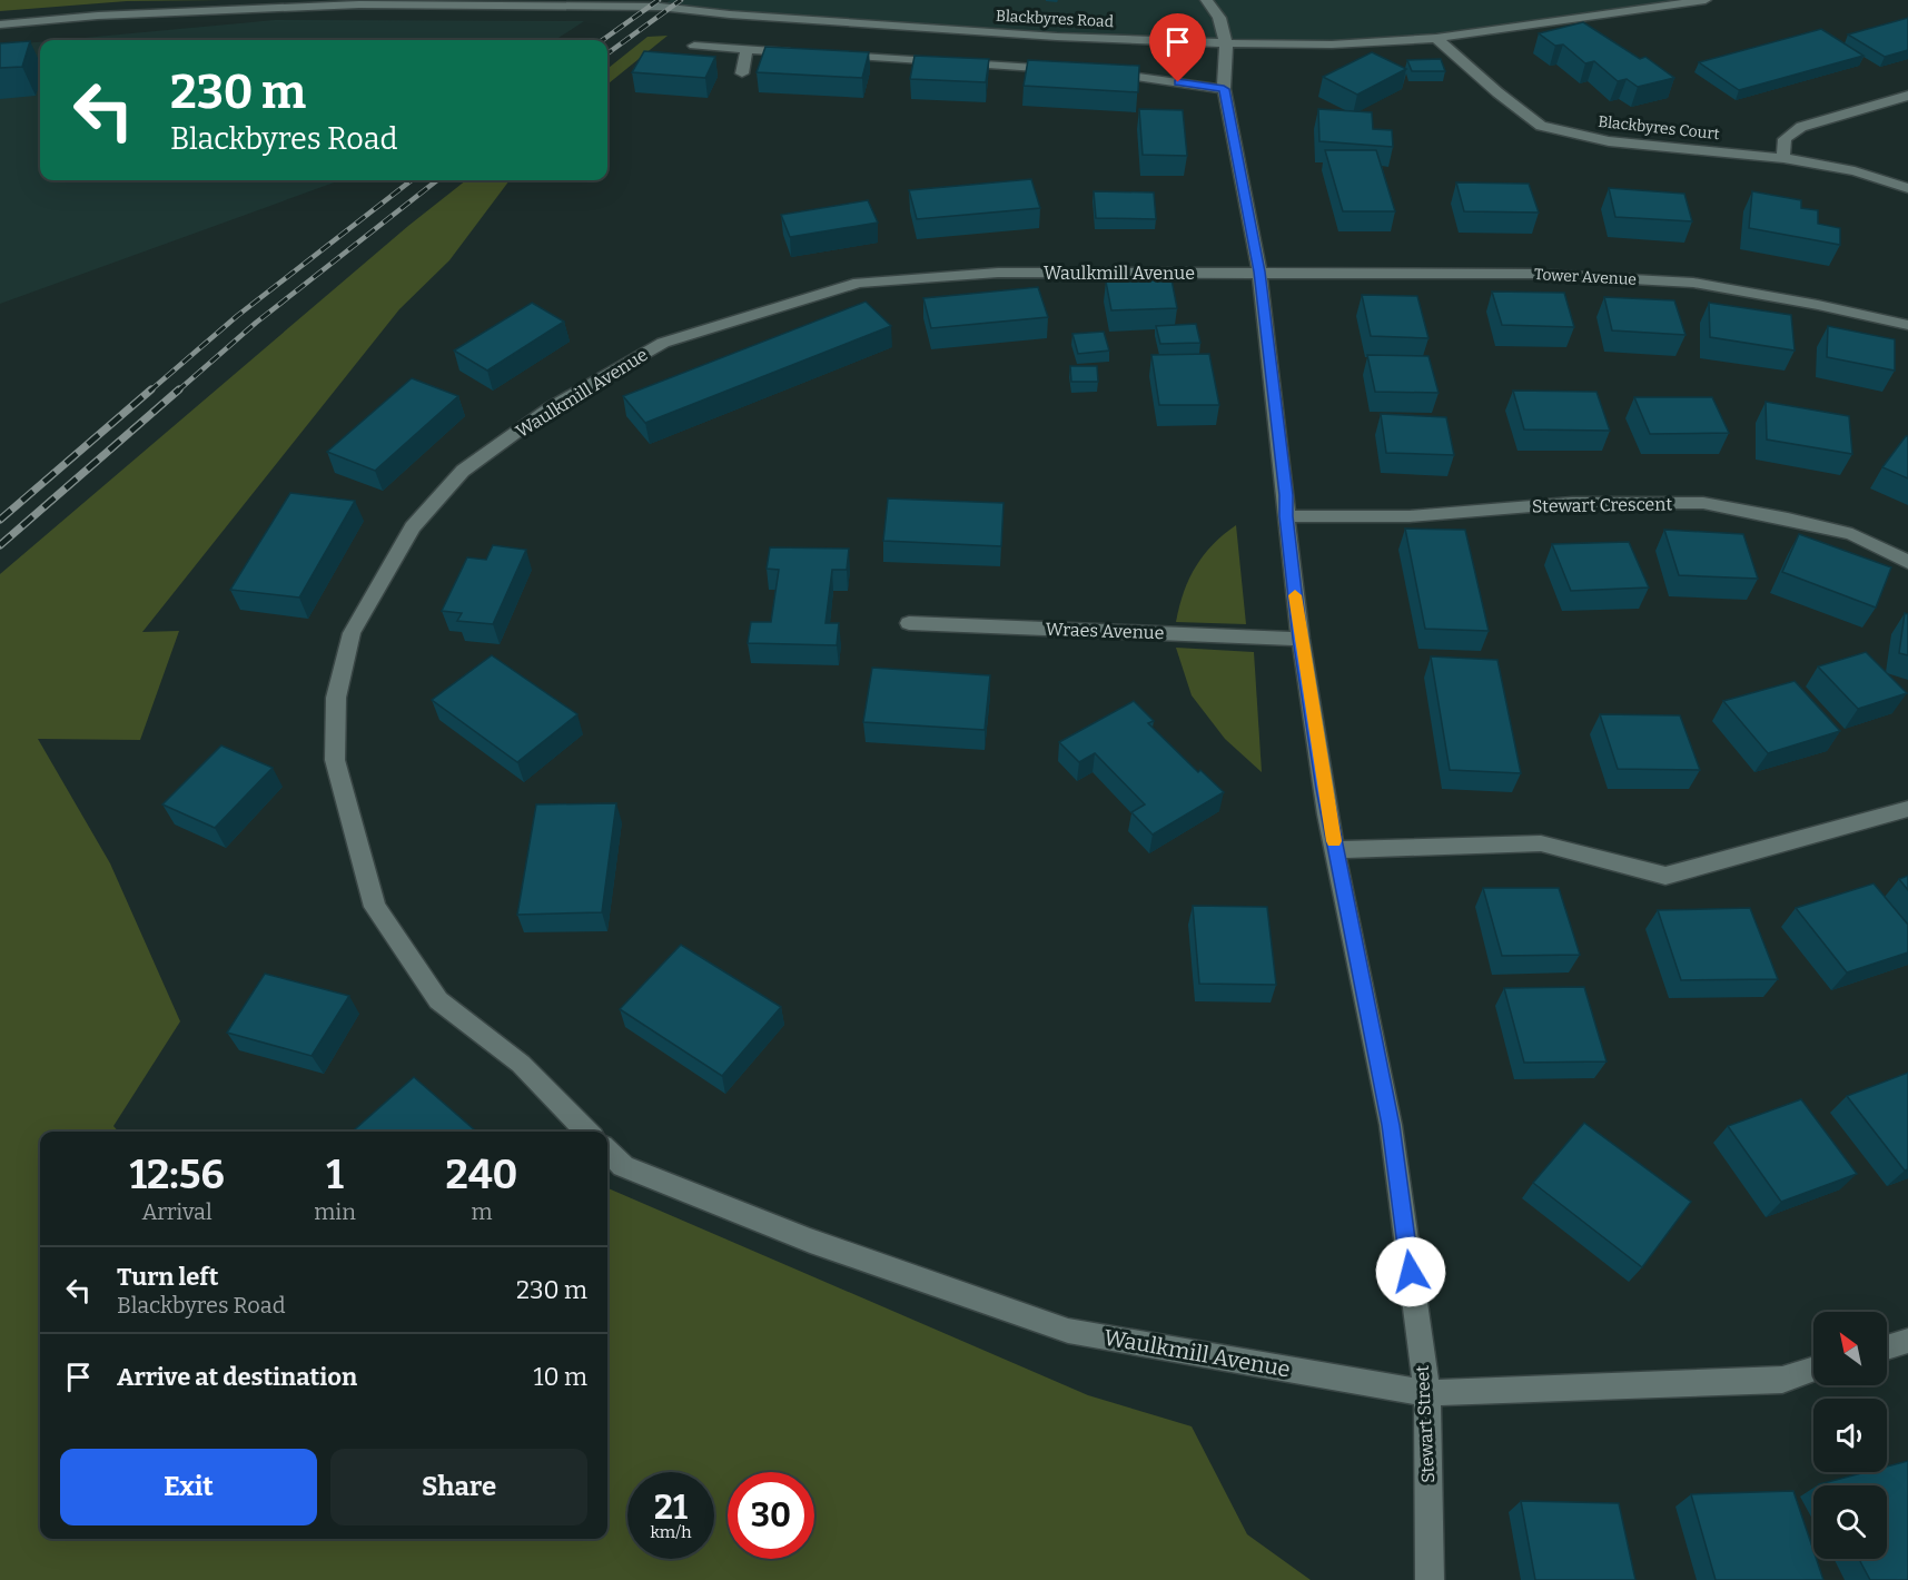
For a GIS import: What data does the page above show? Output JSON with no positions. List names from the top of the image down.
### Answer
{
  "streets": {
    "street": [
      "Blackbyres Road",
      "Blackbyres Court",
      "Waulkmill Avenue",
      "Tower Avenue",
      "Stewart Crescent",
      "Wraes Avenue",
      "Stewart Street"
    ]
  },
  "crossings": [
    ["Blackbyres Road", "Blackbyres Court"],
    ["Blackbyres Road", "Stewart Street"],
    ["Waulkmill Avenue", "Tower Avenue"],
    ["Waulkmill Avenue", "Stewart Street"],
    ["Tower Avenue", "Stewart Street"],
    ["Stewart Crescent", "Stewart Street"],
    ["Wraes Avenue", "Stewart Street"]
  ],
  "north": "top left",
  "page": {
    "turn": ["230 m", "Blackbyres Road"],
    "eta": [
      "12:56",
      "Arrival",
      "1",
      "min",
      "240",
      "m"
    ],
    "list": [
      {
        "name": "Turn left",
        "note": "Blackbyres Road",
        "value": "230 m"
      },
      {
        "name": "Arrive at destination",
        "value": "10 m"
      }
    ],
    "buttons": ["Exit", "Share"],
    "speed": "21 km/h",
    "limit": "30"
  }
}
